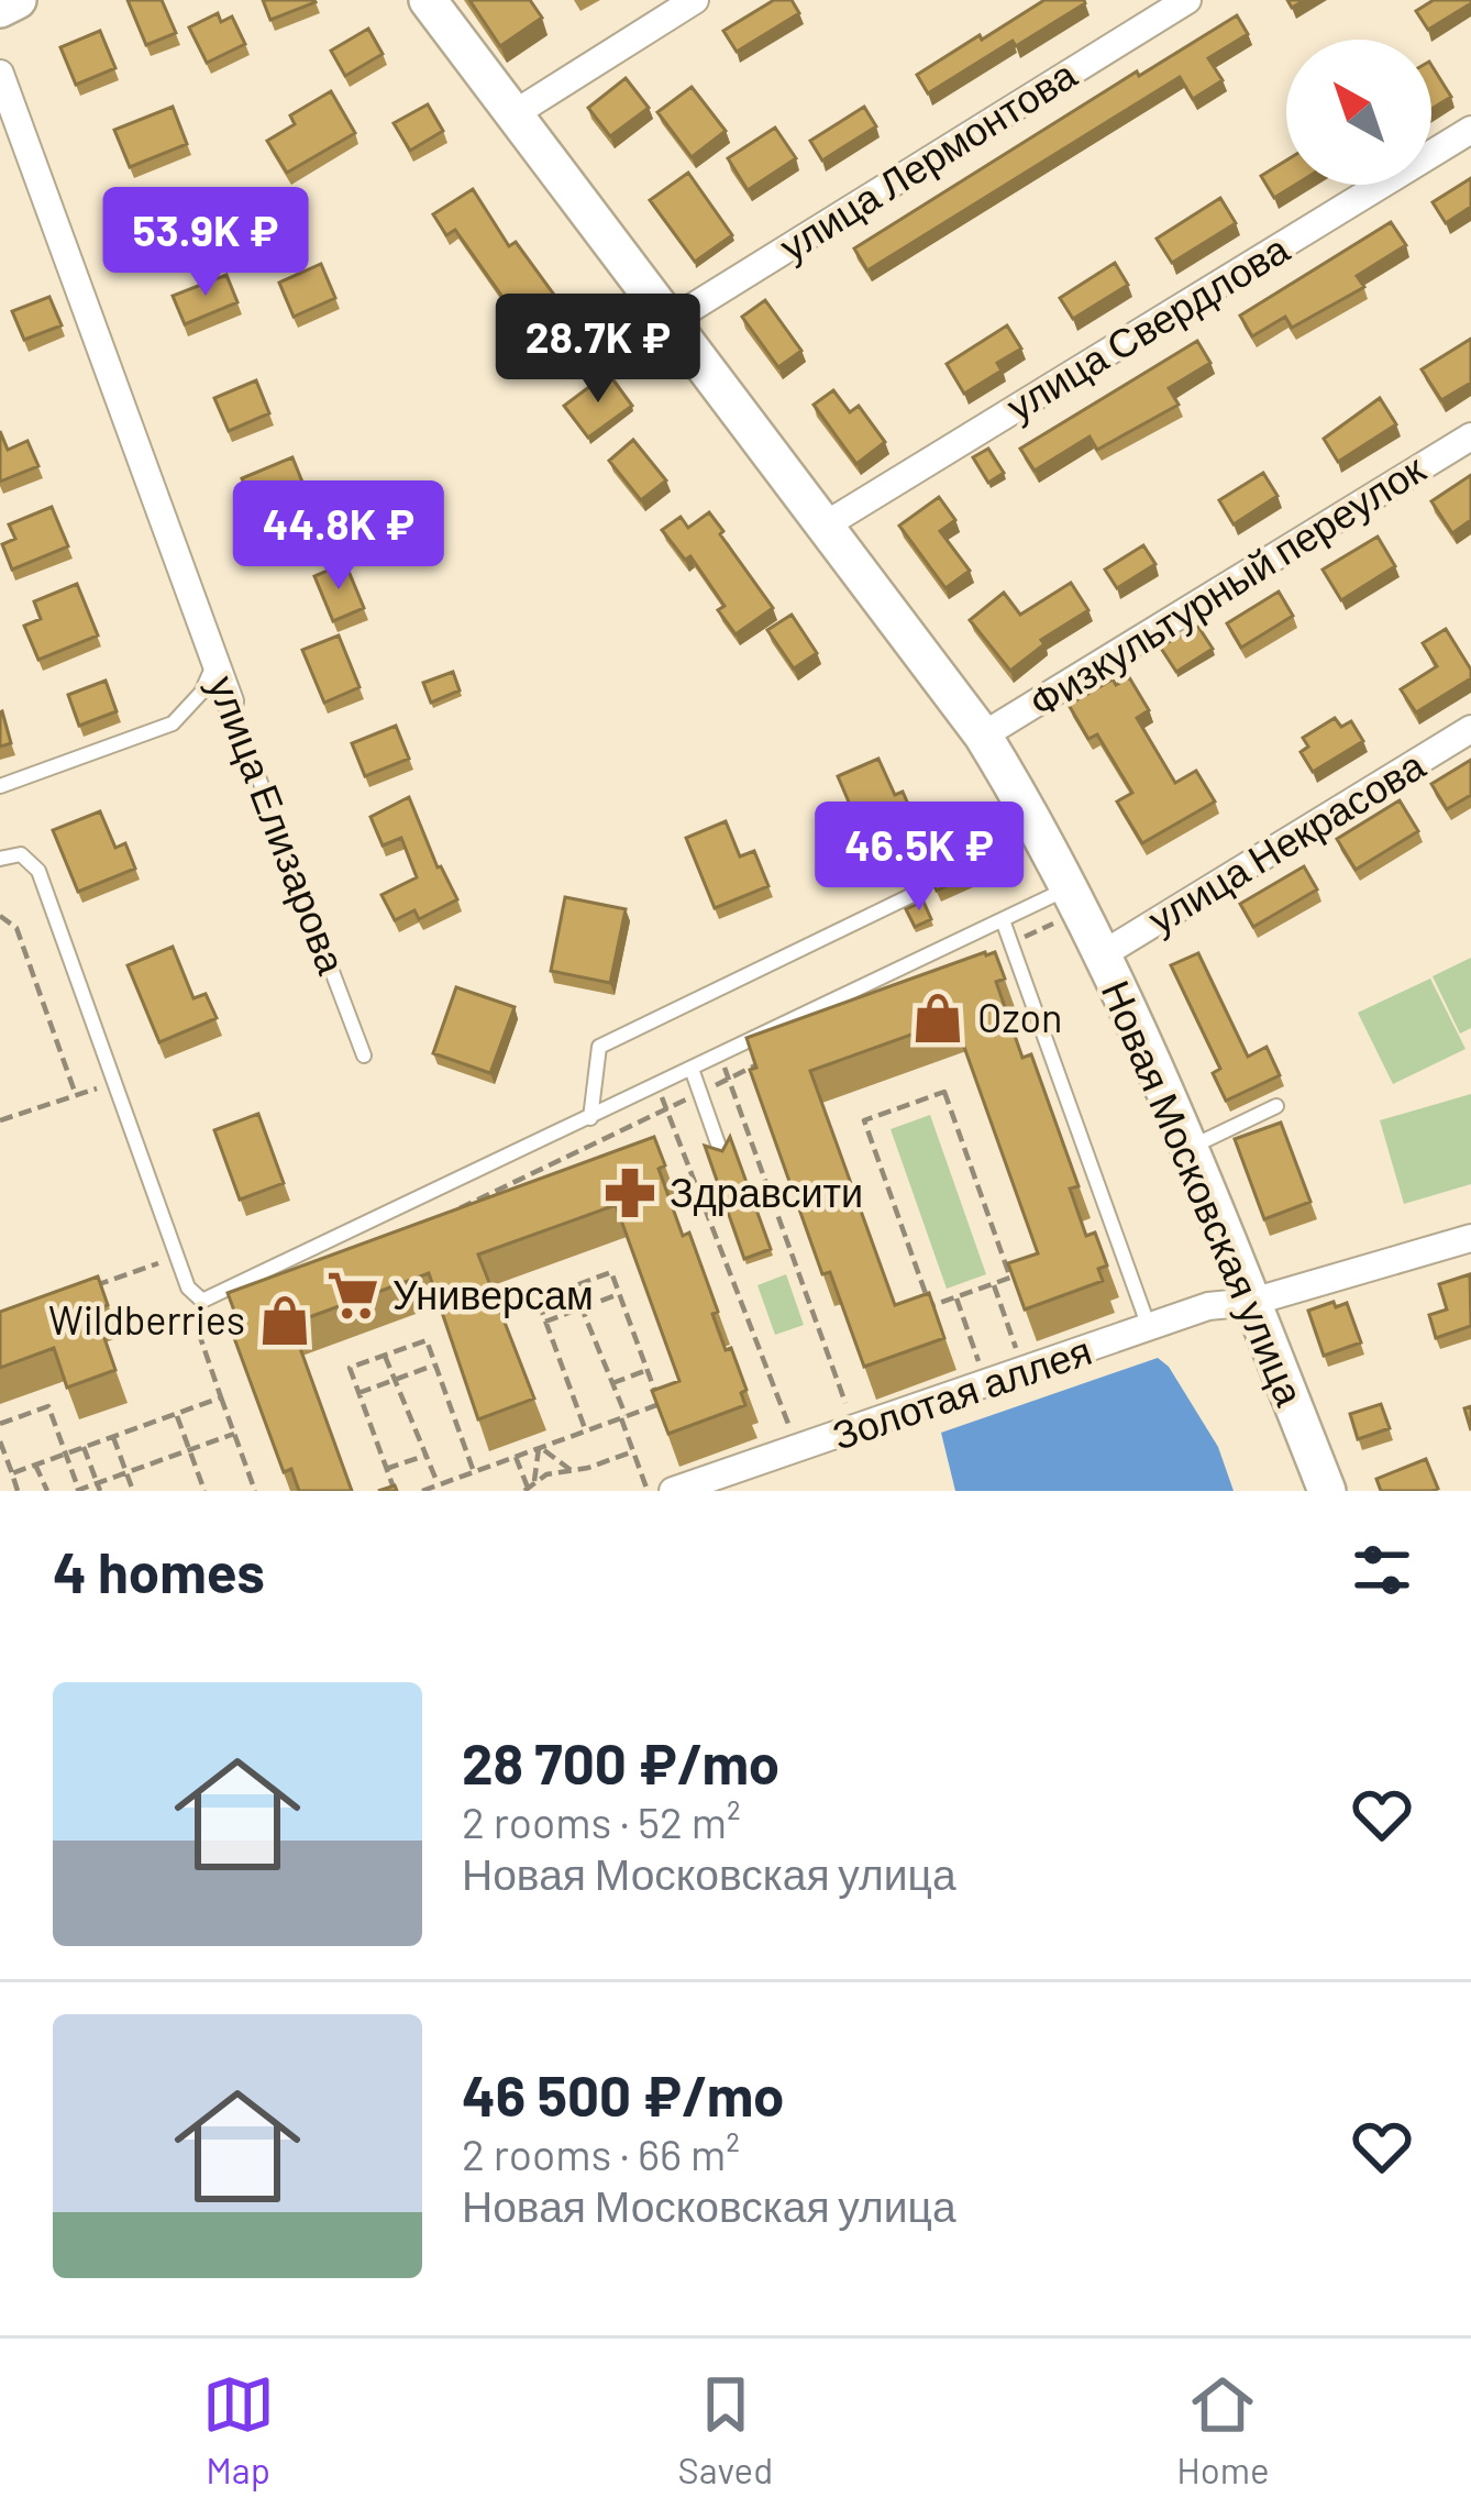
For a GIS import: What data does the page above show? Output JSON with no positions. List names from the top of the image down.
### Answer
{
  "streets": {
    "street": [
      "улица Лермонтова",
      "улица Свердлова",
      "Физкультурный переулок",
      "улица Елизарова",
      "улица Некрасова",
      "Новая Московская улица",
      "Золотая аллея"
    ]
  },
  "crossings": [
    ["улица Лермонтова", "Новая Московская улица"],
    ["улица Свердлова", "Новая Московская улица"],
    ["Физкультурный переулок", "Новая Московская улица"],
    ["улица Некрасова", "Новая Московская улица"],
    ["Новая Московская улица", "Золотая аллея"]
  ],
  "places": {
    "shop": ["Ozon", "Wildberries"],
    "pharmacy": ["Здравсити"],
    "supermarket": ["Универсам"]
  },
  "north": "top left",
  "page": {
    "price": [
      "53.9K ₽",
      "28.7K ₽",
      "44.8K ₽",
      "46.5K ₽"
    ],
    "heading": "4 homes",
    "list": [
      {
        "name": "28 700 ₽/mo",
        "note": "2 rooms · 52 m² · Новая Московская улица"
      },
      {
        "name": "46 500 ₽/mo",
        "note": "2 rooms · 66 m² · Новая Московская улица"
      }
    ],
    "tabs": ["Map", "Saved", "Home"]
  }
}
